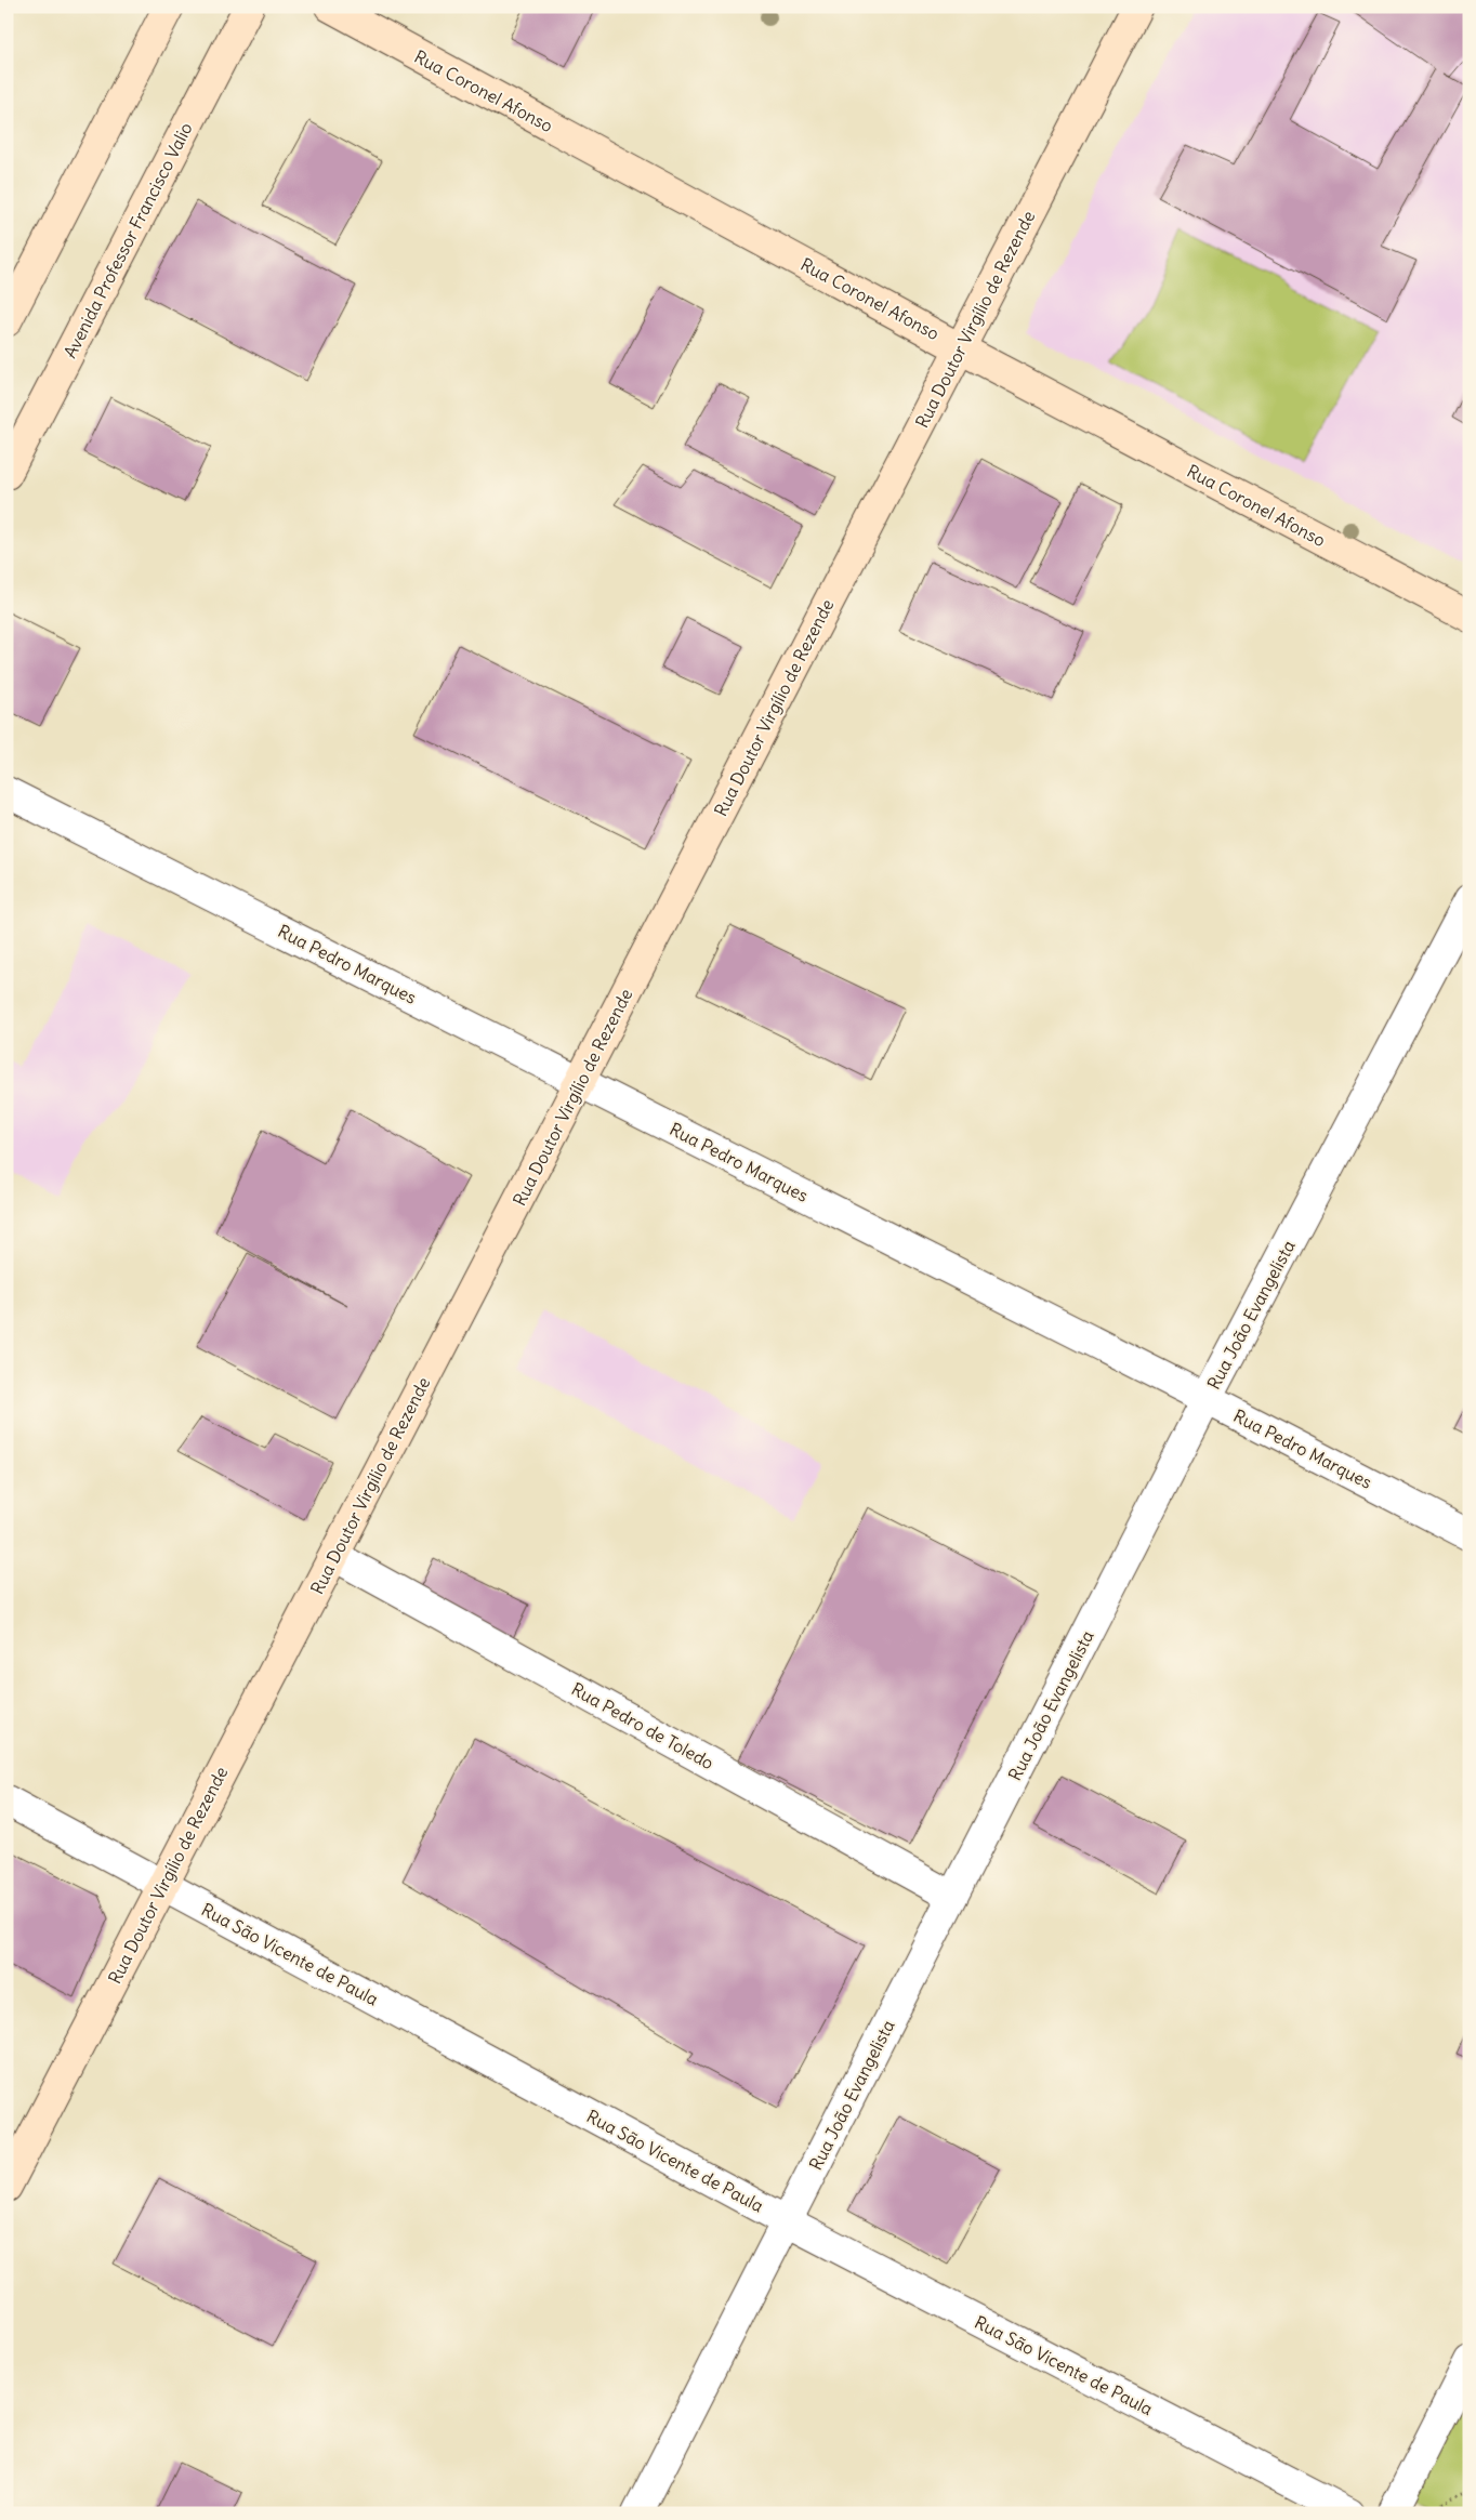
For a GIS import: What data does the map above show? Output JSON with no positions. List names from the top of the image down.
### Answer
{
  "streets": {
    "main road": ["Rua Coronel Afonso", "Avenida Professor Francisco Valio", "Rua Doutor Virgílio de Rezende"],
    "street": [
      "Rua Pedro Marques",
      "Rua João Evangelista",
      "Rua Pedro de Toledo",
      "Rua São Vicente de Paula"
    ]
  },
  "crossings": [
    ["Rua Coronel Afonso", "Rua Doutor Virgílio de Rezende"],
    ["Rua Doutor Virgílio de Rezende", "Rua Pedro Marques"],
    ["Rua Doutor Virgílio de Rezende", "Rua Pedro de Toledo"],
    ["Rua Doutor Virgílio de Rezende", "Rua São Vicente de Paula"],
    ["Rua Pedro Marques", "Rua João Evangelista"],
    ["Rua João Evangelista", "Rua Pedro de Toledo"],
    ["Rua João Evangelista", "Rua São Vicente de Paula"]
  ]
}
